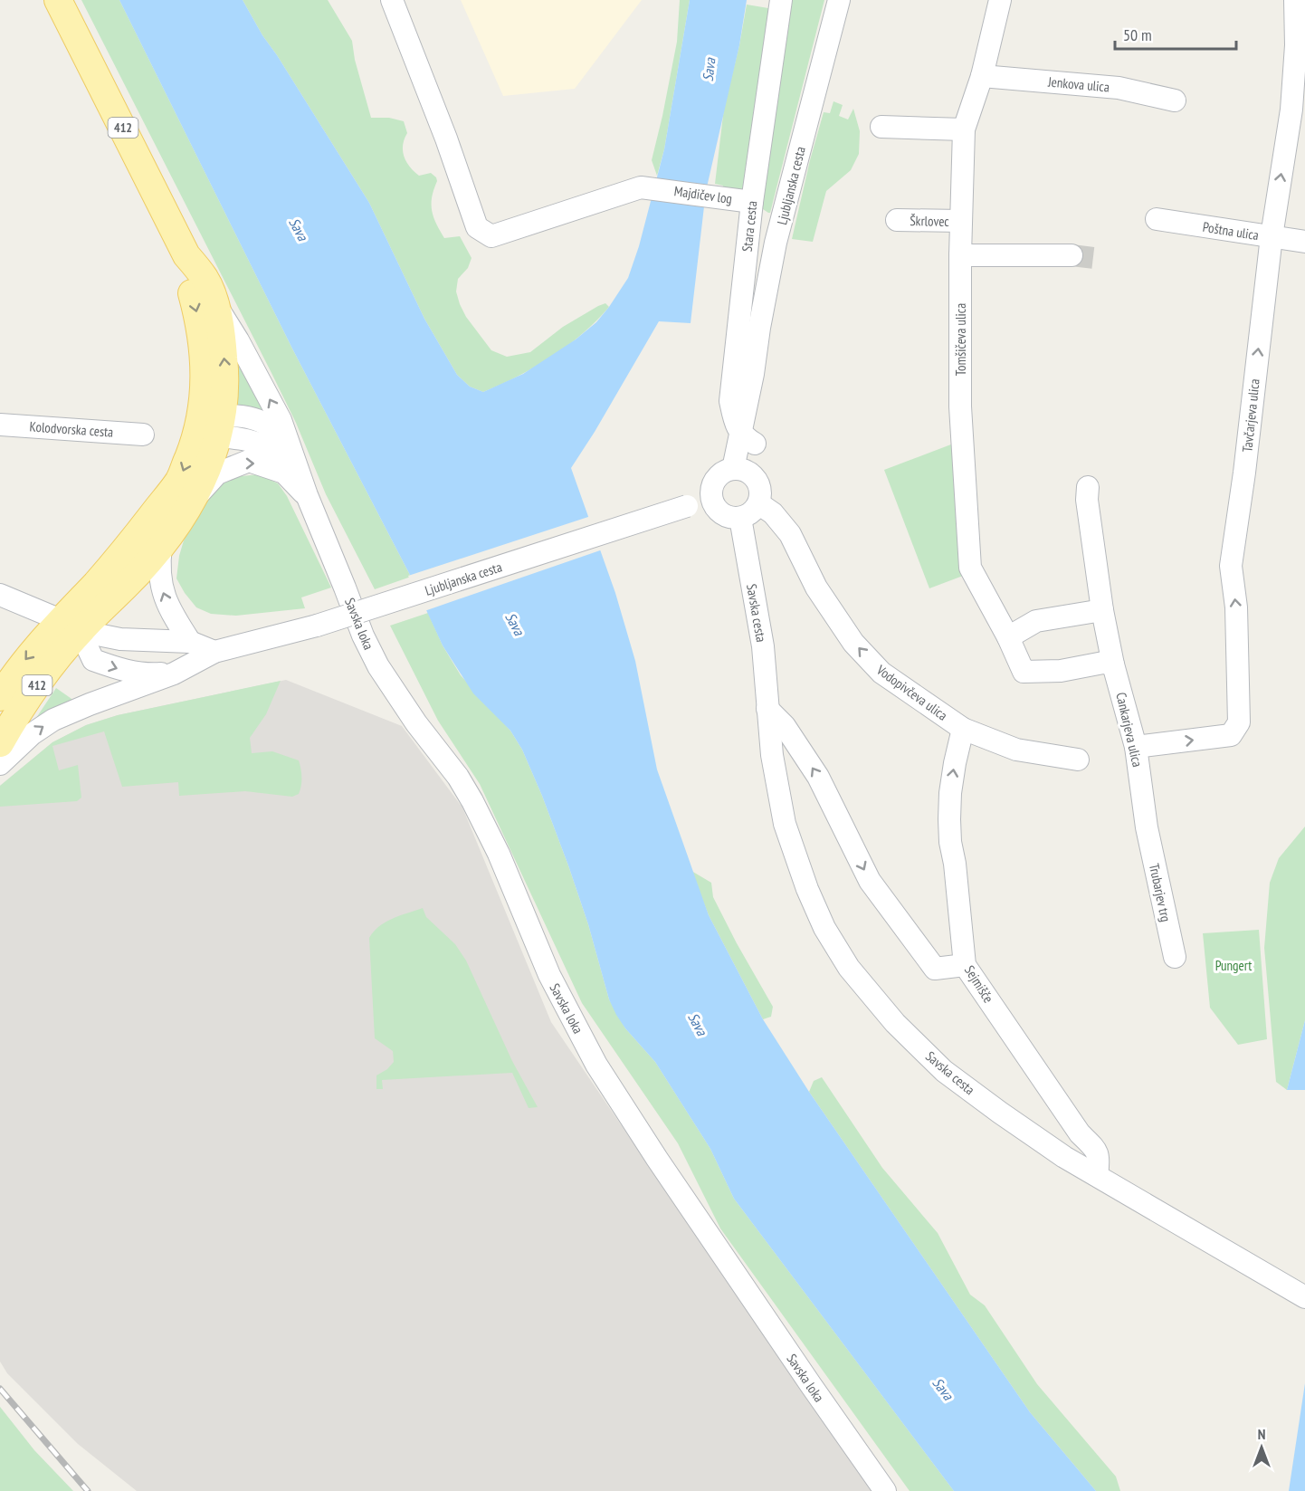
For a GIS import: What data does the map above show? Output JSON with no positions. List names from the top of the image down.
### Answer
{
  "streets": {
    "main road": ["412"],
    "street": [
      "Jenkova ulica",
      "Ljubljanska cesta",
      "Majdičev log",
      "Škrlovec",
      "Stara cesta",
      "Poštna ulica",
      "Tomšičeva ulica",
      "Tavčarjeva ulica",
      "Kolodvorska cesta",
      "Savska cesta",
      "Savska loka",
      "Vodopivčeva ulica",
      "Cankarjeva ulica",
      "Trubarjev trg",
      "Sejmišče"
    ]
  },
  "crossings": [
    ["Jenkova ulica", "Tomšičeva ulica"],
    ["412", "Ljubljanska cesta"],
    ["412", "Savska loka"],
    ["Ljubljanska cesta", "Stara cesta"],
    ["Ljubljanska cesta", "Savska cesta"],
    ["Ljubljanska cesta", "Vodopivčeva ulica"],
    ["Majdičev log", "Stara cesta"],
    ["Škrlovec", "Tomšičeva ulica"],
    ["Poštna ulica", "Tavčarjeva ulica"],
    ["Tomšičeva ulica", "Cankarjeva ulica"],
    ["Tavčarjeva ulica", "Cankarjeva ulica"],
    ["Savska cesta", "Vodopivčeva ulica"],
    ["Savska cesta", "Sejmišče"],
    ["Vodopivčeva ulica", "Sejmišče"],
    ["Cankarjeva ulica", "Trubarjev trg"]
  ],
  "one_way": ["Tavčarjeva ulica", "Sejmišče"],
  "water": ["Sava"],
  "parks": ["Pungert"],
  "scale_bar": "50 m",
  "north": "top"
}
